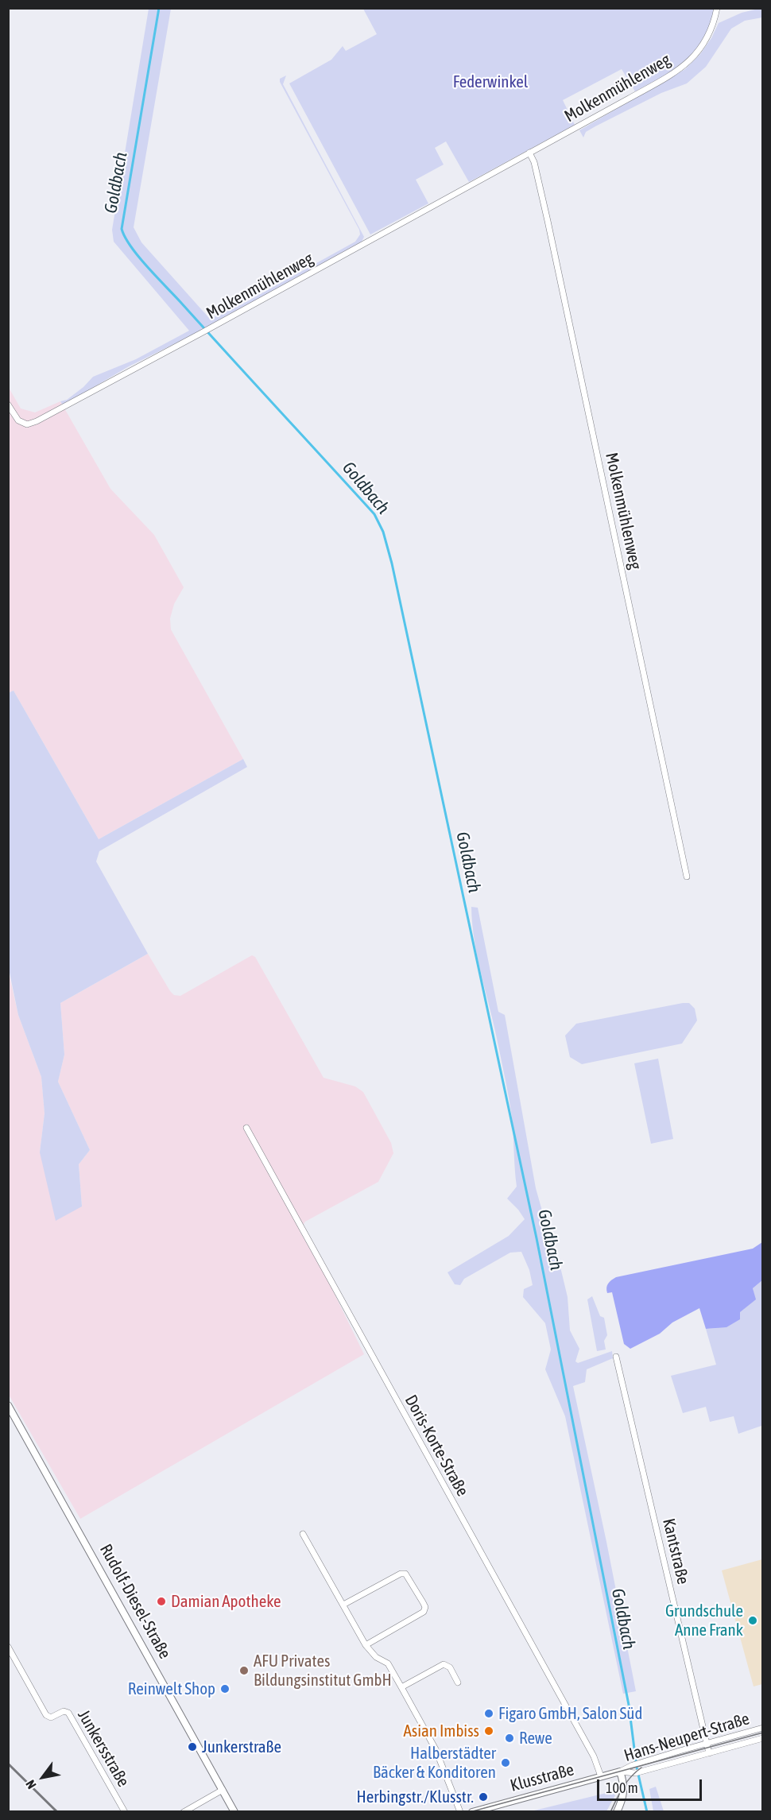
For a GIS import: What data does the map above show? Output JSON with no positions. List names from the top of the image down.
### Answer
{
  "streets": {
    "street": [
      "Molkenmühlenweg",
      "Doris-Korte-Straße",
      "Kantstraße",
      "Rudolf-Diesel-Straße",
      "Hans-Neupert-Straße",
      "Junkersstraße",
      "Klusstraße"
    ]
  },
  "crossings": [
    ["Doris-Korte-Straße", "Klusstraße"],
    ["Kantstraße", "Hans-Neupert-Straße"],
    ["Hans-Neupert-Straße", "Klusstraße"]
  ],
  "water": ["Goldbach"],
  "parks": ["Federwinkel"],
  "places": [
    "Damian Apotheke",
    "Grundschule Anne Frank",
    "AFU Privates Bildungsinstitut GmbH",
    "Reinwelt Shop",
    "Figaro GmbH, Salon Süd",
    "Asian Imbiss",
    "Rewe",
    "Junkerstraße",
    "Halberstädter Bäcker & Konditoren",
    "Herbingstr./Klusstr."
  ],
  "scale_bar": "100 m",
  "north": "bottom left"
}
